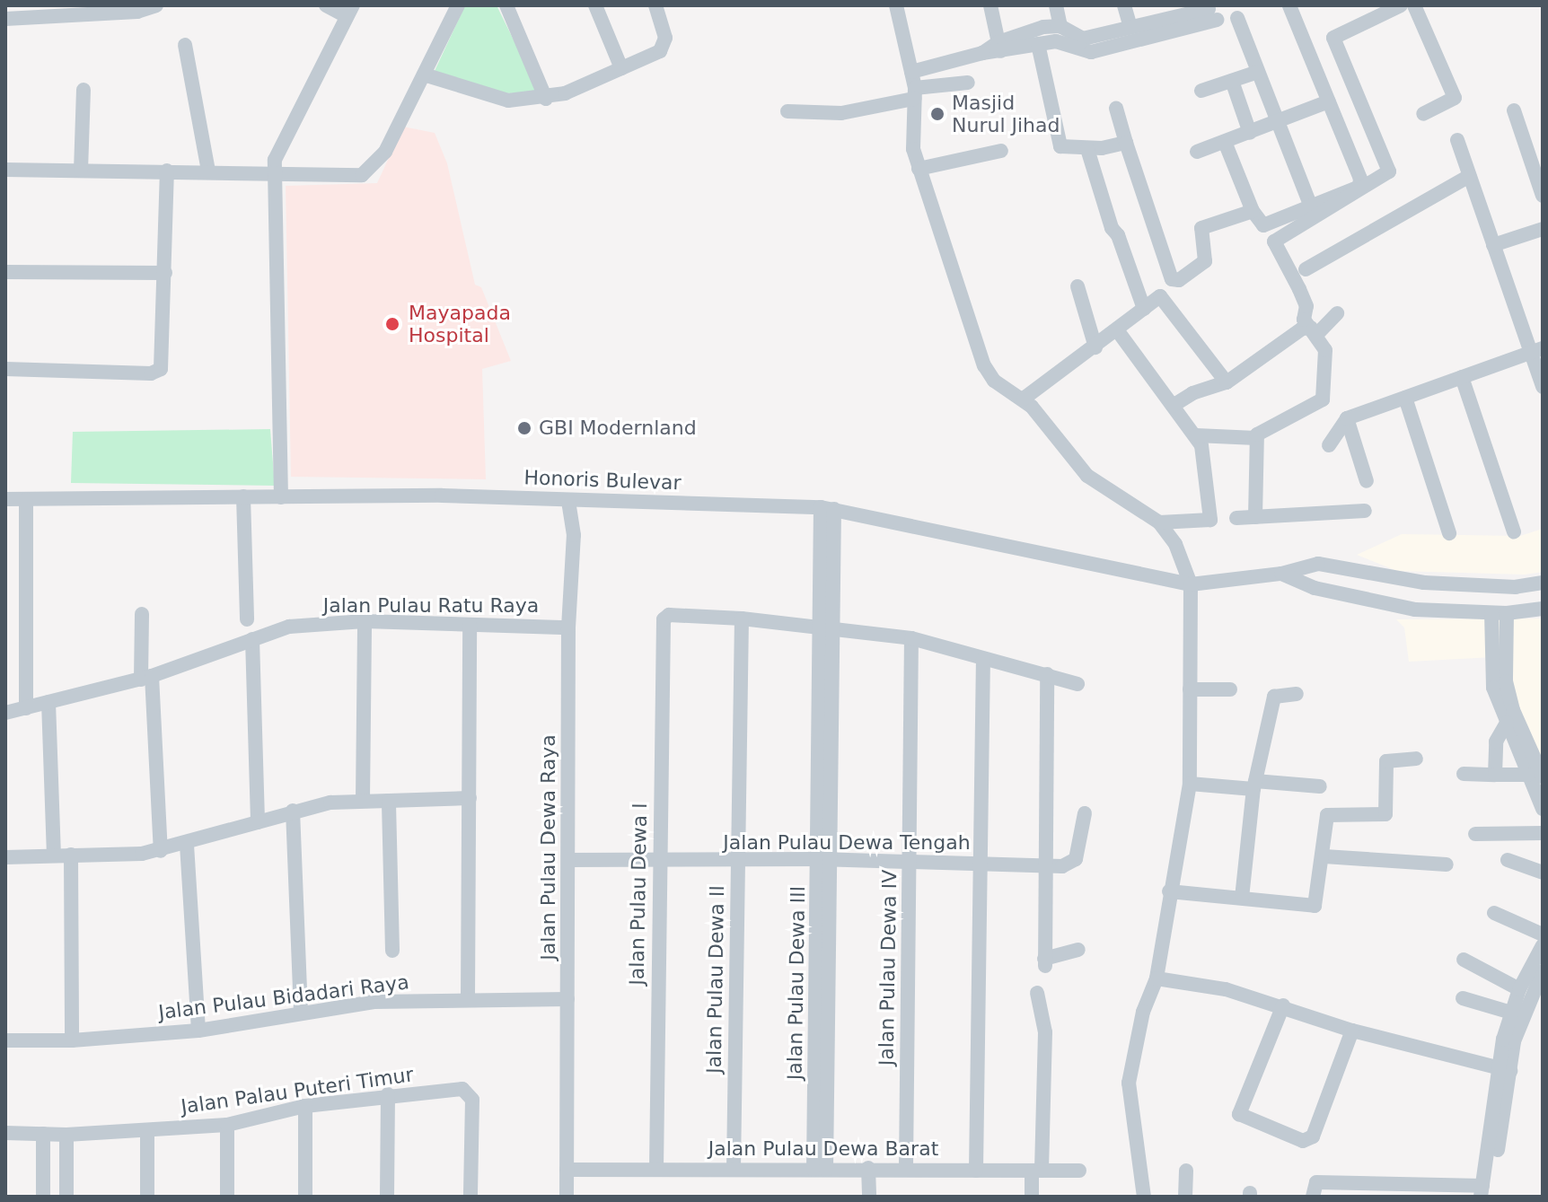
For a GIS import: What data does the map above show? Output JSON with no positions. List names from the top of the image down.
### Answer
{
  "streets": {
    "street": [
      "Honoris Bulevar",
      "Jalan Pulau Ratu Raya",
      "Jalan Pulau Dewa Tengah",
      "Jalan Pulau Dewa Raya",
      "Jalan Pulau Dewa I",
      "Jalan Pulau Dewa IV",
      "Jalan Pulau Dewa II",
      "Jalan Pulau Dewa III",
      "Jalan Pulau Bidadari Raya",
      "Jalan Palau Puteri Timur",
      "Jalan Pulau Dewa Barat"
    ]
  },
  "crossings": [
    ["Honoris Bulevar", "Jalan Pulau Dewa Raya"],
    ["Honoris Bulevar", "Jalan Pulau Dewa III"],
    ["Jalan Pulau Ratu Raya", "Jalan Pulau Dewa Raya"],
    ["Jalan Pulau Dewa Tengah", "Jalan Pulau Dewa Raya"],
    ["Jalan Pulau Dewa Tengah", "Jalan Pulau Dewa I"],
    ["Jalan Pulau Dewa Tengah", "Jalan Pulau Dewa IV"],
    ["Jalan Pulau Dewa Tengah", "Jalan Pulau Dewa II"],
    ["Jalan Pulau Dewa Tengah", "Jalan Pulau Dewa III"],
    ["Jalan Pulau Dewa Raya", "Jalan Pulau Bidadari Raya"],
    ["Jalan Pulau Dewa Raya", "Jalan Pulau Dewa Barat"],
    ["Jalan Pulau Dewa I", "Jalan Pulau Dewa II"],
    ["Jalan Pulau Dewa I", "Jalan Pulau Dewa Barat"],
    ["Jalan Pulau Dewa IV", "Jalan Pulau Dewa Barat"],
    ["Jalan Pulau Dewa II", "Jalan Pulau Dewa Barat"],
    ["Jalan Pulau Dewa III", "Jalan Pulau Dewa Barat"]
  ],
  "places": ["Masjid Nurul Jihad", "Mayapada Hospital", "GBI Modernland"]
}
